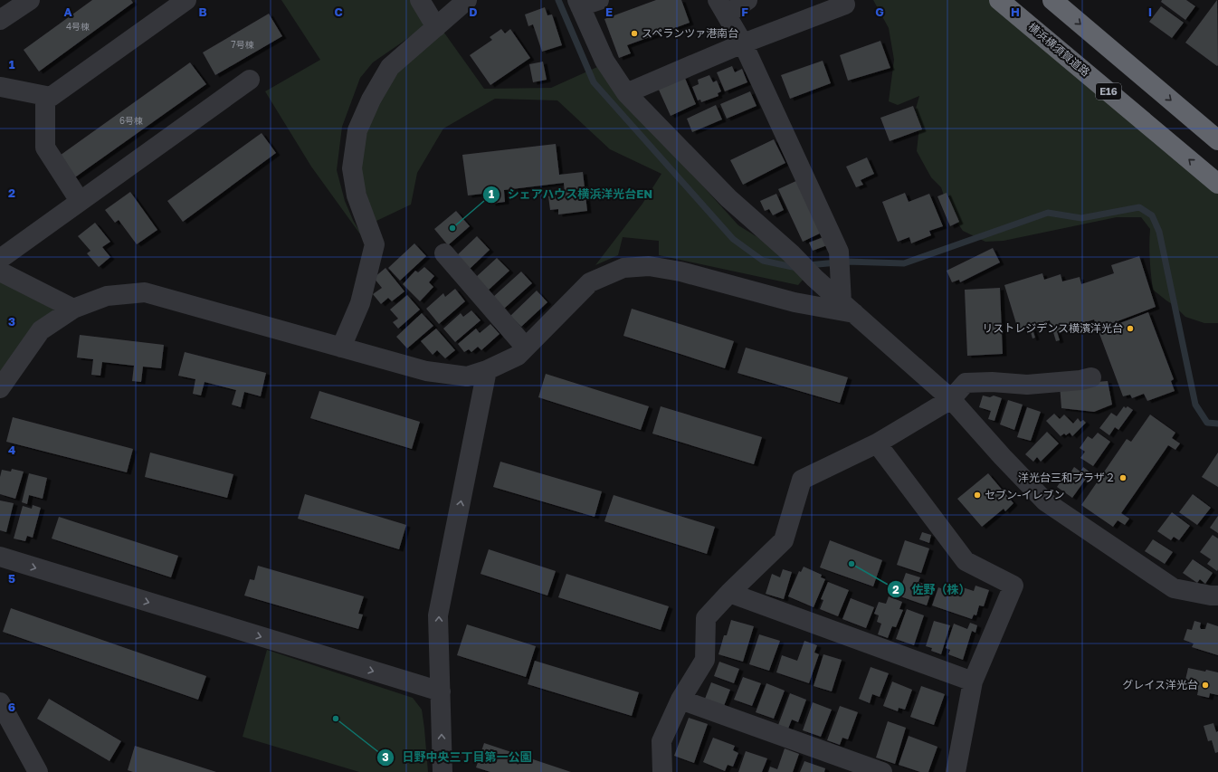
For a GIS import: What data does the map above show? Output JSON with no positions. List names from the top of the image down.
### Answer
{
  "streets": {
    "highway": ["横浜横須賀道路", "E16"]
  },
  "places": [
    "スペランツァ港南台",
    "シェアハウス横浜洋光台EN",
    "リストレジデンス横濱洋光台",
    "洋光台三和プラザ２",
    "セブン-イレブン",
    "佐野（株）",
    "グレイス洋光台",
    "日野中央三丁目第一公園"
  ],
  "house_numbers": ["4号棟", "7号棟", "6号棟"],
  "grid": {
    "columns": [
      "A",
      "B",
      "C",
      "D",
      "E",
      "F",
      "G",
      "H",
      "I"
    ],
    "rows": [
      "1",
      "2",
      "3",
      "4",
      "5",
      "6"
    ]
  }
}
